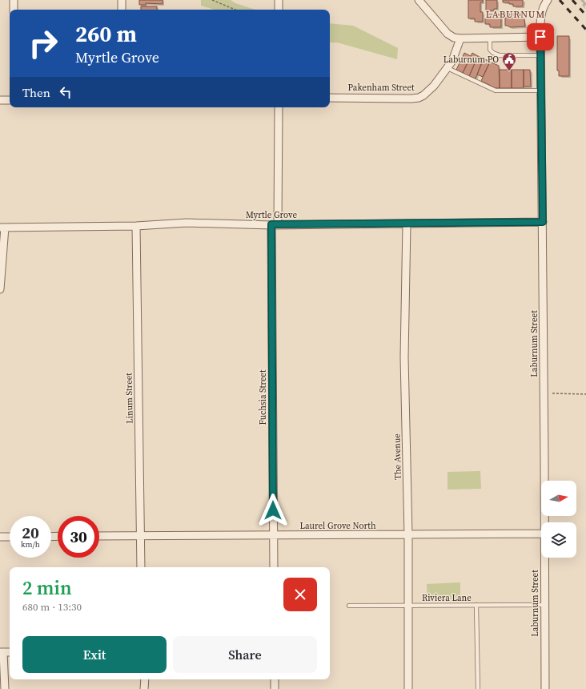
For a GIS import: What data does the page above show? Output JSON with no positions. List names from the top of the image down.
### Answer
{
  "streets": {
    "street": [
      "Pakenham Street",
      "Myrtle Grove",
      "Laburnum Street",
      "Fuchsia Street",
      "Linum Street",
      "The Avenue",
      "Laurel Grove North"
    ],
    "lane": ["Riviera Lane"]
  },
  "crossings": [
    ["Myrtle Grove", "Laburnum Street"],
    ["Myrtle Grove", "Fuchsia Street"],
    ["Myrtle Grove", "Linum Street"],
    ["Myrtle Grove", "The Avenue"],
    ["Laburnum Street", "Riviera Lane"],
    ["Fuchsia Street", "Laurel Grove North"],
    ["Linum Street", "Laurel Grove North"],
    ["The Avenue", "Laurel Grove North"],
    ["The Avenue", "Riviera Lane"]
  ],
  "districts": ["LABURNUM"],
  "places": {
    "public building": ["Laburnum PO"]
  },
  "north": "right",
  "page": {
    "turn": ["260 m", "Myrtle Grove"],
    "then": "Then",
    "speed": "20 km/h",
    "limit": "30",
    "heading": ["2 min", "680 m · 13:30"],
    "buttons": ["Exit", "Share"]
  }
}
